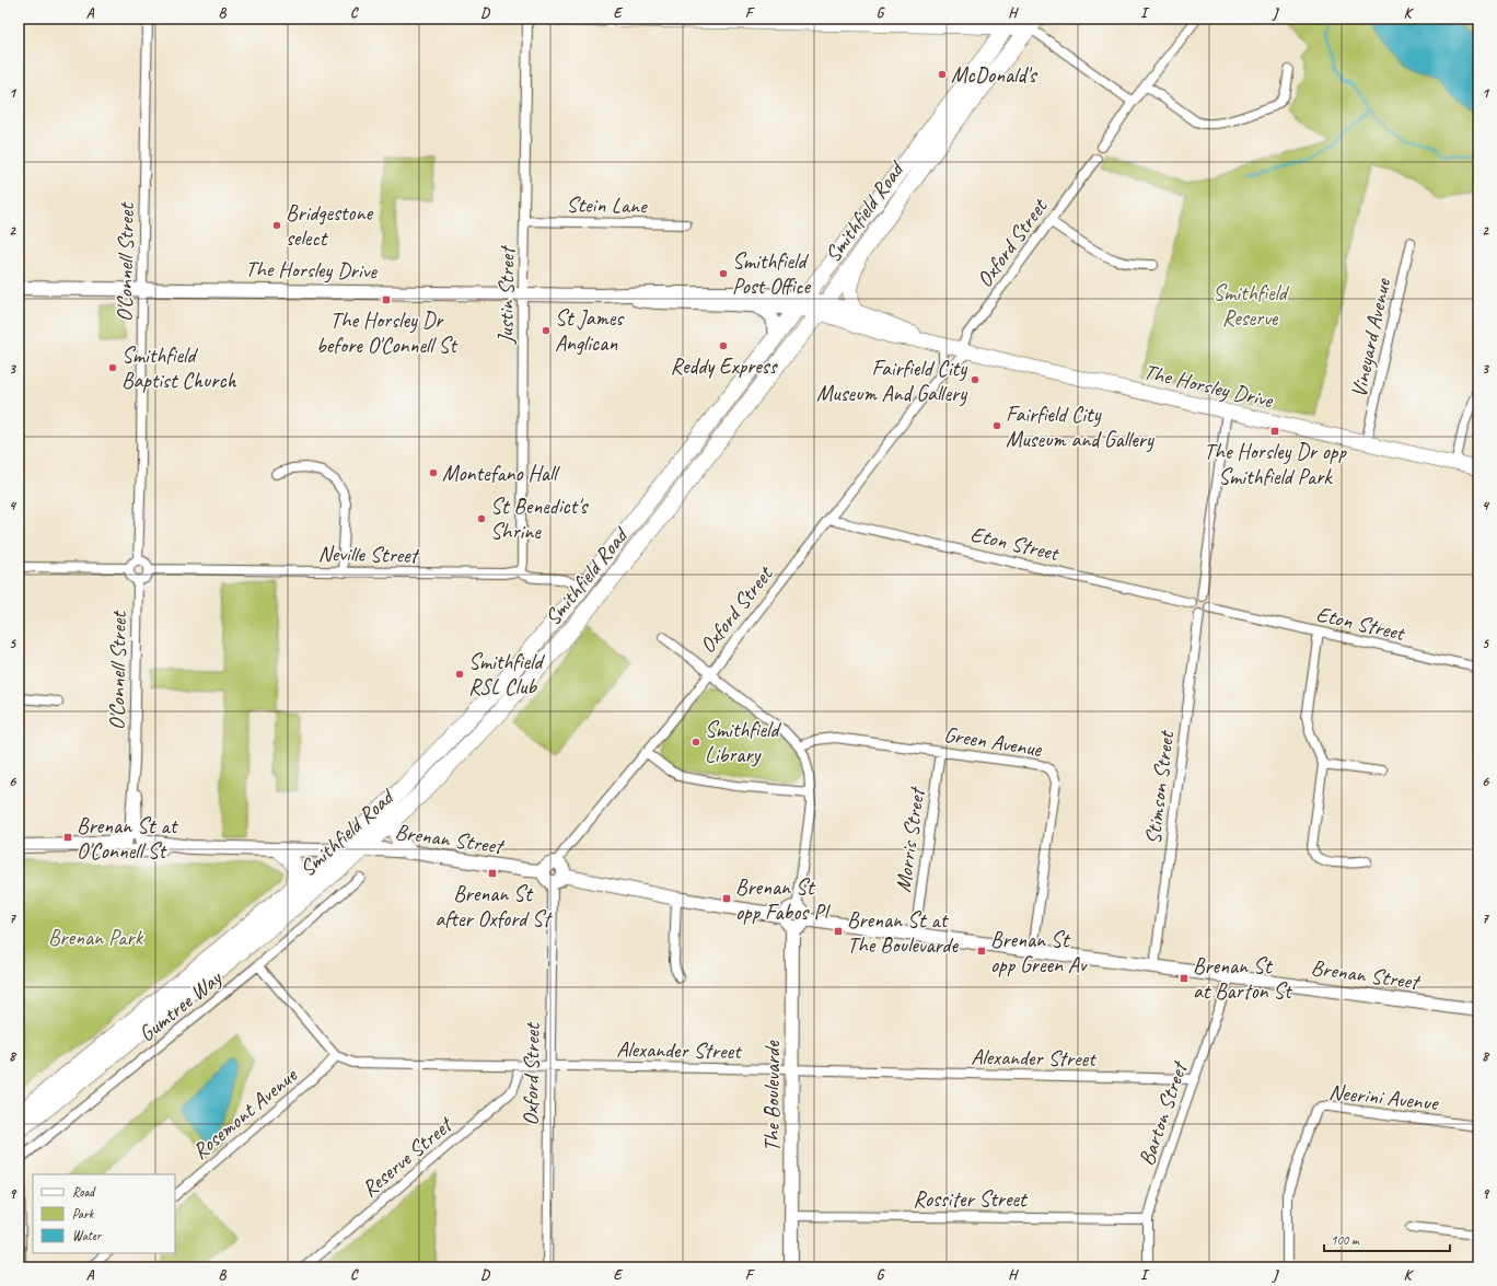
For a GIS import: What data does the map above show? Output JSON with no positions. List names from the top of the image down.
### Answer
{
  "streets": {
    "highway": ["Smithfield Road"],
    "main road": ["The Horsley Drive"],
    "street": [
      "Stein Lane",
      "Oxford Street",
      "O'Connell Street",
      "Justin Street",
      "Vineyard Avenue",
      "Eton Street",
      "Neville Street",
      "Green Avenue",
      "Stimson Street",
      "Brenan Street",
      "Morris Street",
      "Gumtree Way",
      "Alexander Street",
      "The Boulevarde",
      "Neerini Avenue",
      "Rosemont Avenue",
      "Barton Street",
      "Reserve Street",
      "Rossiter Street"
    ]
  },
  "crossings": [
    ["Stein Lane", "Justin Street"],
    ["Smithfield Road", "The Horsley Drive"],
    ["Smithfield Road", "Neville Street"],
    ["Smithfield Road", "Brenan Street"],
    ["Oxford Street", "The Horsley Drive"],
    ["Oxford Street", "Eton Street"],
    ["Oxford Street", "Brenan Street"],
    ["Oxford Street", "Alexander Street"],
    ["Oxford Street", "The Boulevarde"],
    ["O'Connell Street", "The Horsley Drive"],
    ["O'Connell Street", "Neville Street"],
    ["O'Connell Street", "Brenan Street"],
    ["The Horsley Drive", "Justin Street"],
    ["The Horsley Drive", "Vineyard Avenue"],
    ["Justin Street", "Neville Street"],
    ["Eton Street", "Stimson Street"],
    ["Green Avenue", "Brenan Street"],
    ["Green Avenue", "Morris Street"],
    ["Green Avenue", "The Boulevarde"],
    ["Stimson Street", "Brenan Street"],
    ["Brenan Street", "Morris Street"],
    ["Brenan Street", "The Boulevarde"],
    ["Brenan Street", "Barton Street"],
    ["Alexander Street", "The Boulevarde"],
    ["Alexander Street", "Rosemont Avenue"],
    ["Alexander Street", "Barton Street"],
    ["Alexander Street", "Reserve Street"],
    ["The Boulevarde", "Rossiter Street"],
    ["Barton Street", "Rossiter Street"]
  ],
  "parks": ["Smithfield Reserve", "Brenan Park"],
  "places": {
    "other": [
      "McDonald's",
      "Bridgestone select",
      "Smithfield Post Office",
      "St James Anglican",
      "Reddy Express",
      "Smithfield Baptist Church",
      "Fairfield City Museum And Gallery",
      "Fairfield City Museum and Gallery",
      "Montefano Hall",
      "St Benedict's Shrine",
      "Smithfield RSL Club",
      "Smithfield Library"
    ],
    "transit": [
      "The Horsley Dr before O'Connell St",
      "The Horsley Dr opp Smithfield Park",
      "Brenan St at O'Connell St",
      "Brenan St after Oxford St",
      "Brenan St opp Fabos Pl",
      "Brenan St at The Boulevarde",
      "Brenan St opp Green Av",
      "Brenan St at Barton St"
    ]
  },
  "legend": ["Road", "Park", "Water"],
  "scale_bar": "100 m",
  "grid": {
    "columns": [
      "A",
      "B",
      "C",
      "D",
      "E",
      "F",
      "G",
      "H",
      "I",
      "J",
      "K"
    ],
    "rows": [
      "1",
      "2",
      "3",
      "4",
      "5",
      "6",
      "7",
      "8",
      "9"
    ]
  }
}
